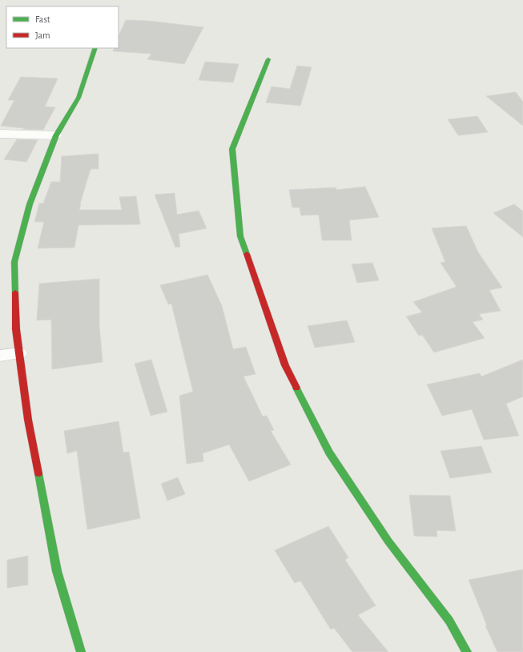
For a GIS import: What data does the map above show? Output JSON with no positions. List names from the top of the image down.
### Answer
{
  "legend": ["Fast", "Jam"]
}
